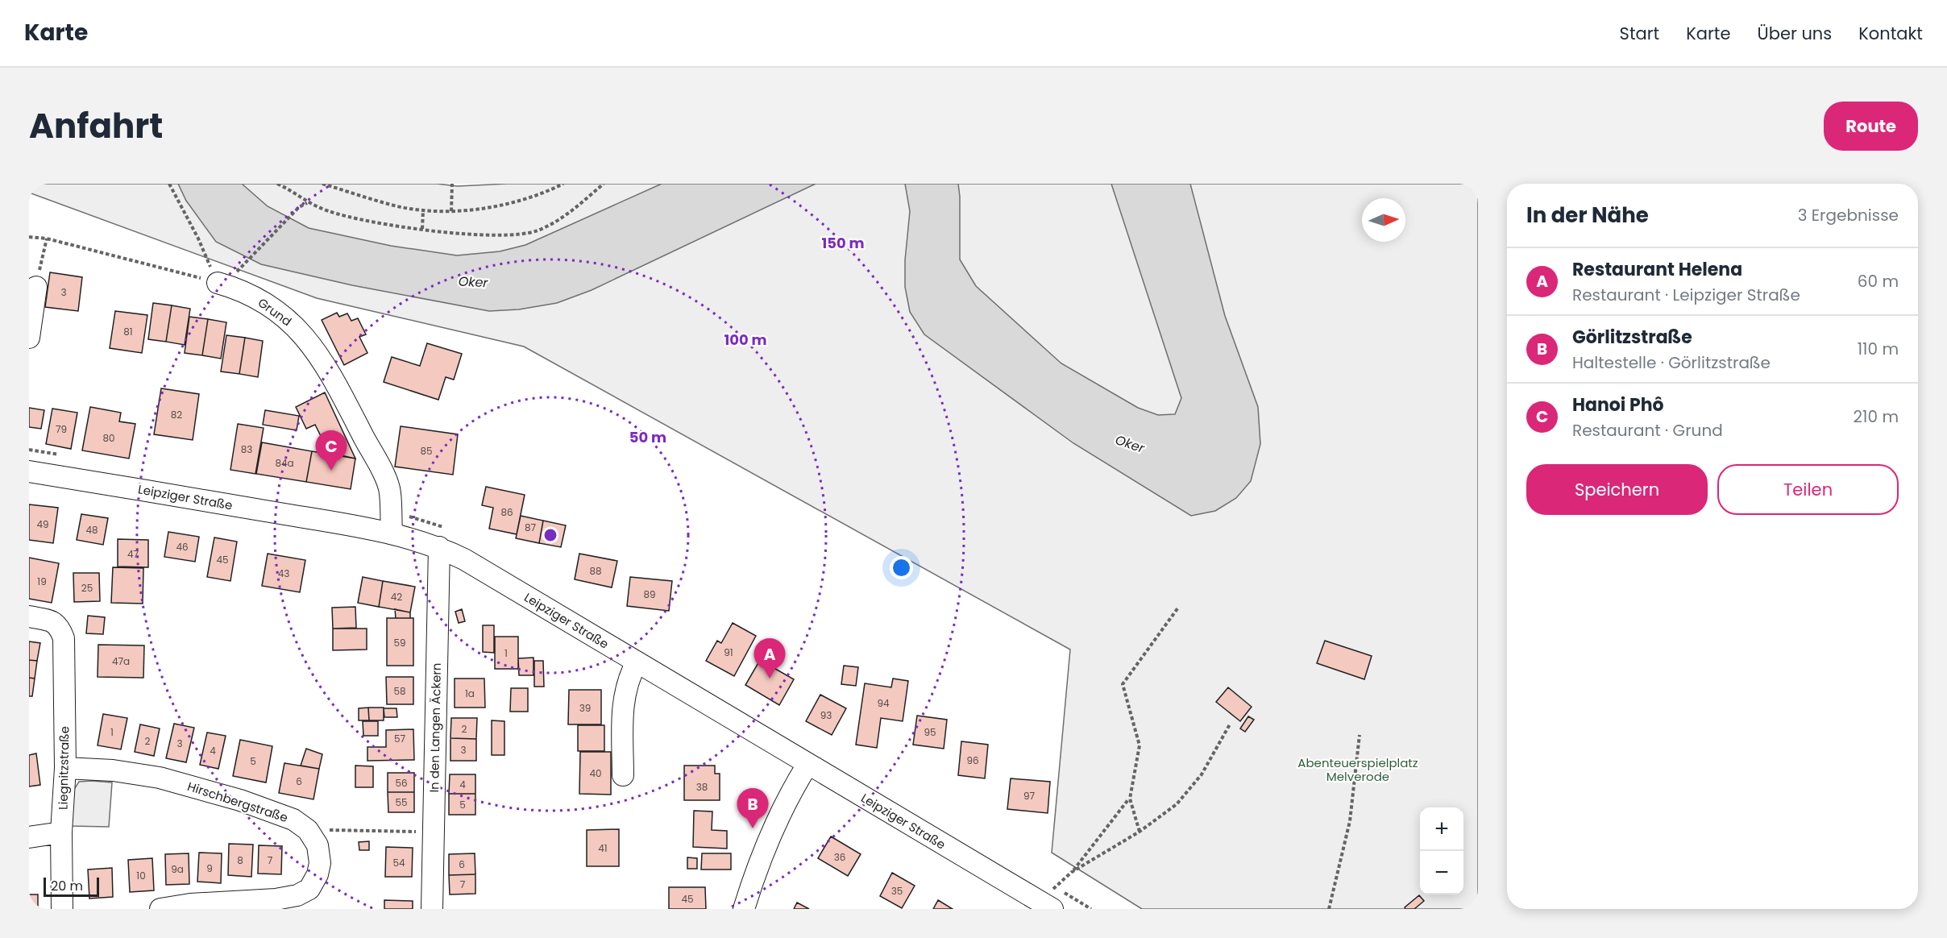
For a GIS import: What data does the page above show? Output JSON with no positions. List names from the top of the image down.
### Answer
{
  "streets": {
    "street": [
      "Grund",
      "Leipziger Straße",
      "In den Langen Äckern",
      "Liegnitzstraße",
      "Hirschbergstraße"
    ]
  },
  "crossings": [
    ["Grund", "Leipziger Straße"],
    ["Leipziger Straße", "In den Langen Äckern"],
    ["Liegnitzstraße", "Hirschbergstraße"]
  ],
  "water": ["Oker"],
  "parks": ["Abenteuerspielplatz Melverode"],
  "house_numbers": [
    "3",
    "81",
    "82",
    "79",
    "80",
    "83",
    "85",
    "84a",
    "86",
    "49",
    "87",
    "48",
    "46",
    "47",
    "45",
    "88",
    "43",
    "19",
    "25",
    "89",
    "42",
    "59",
    "91",
    "1",
    "47a",
    "58",
    "1a",
    "94",
    "39",
    "93",
    "2",
    "1",
    "95",
    "57",
    "2",
    "3",
    "3",
    "4",
    "96",
    "5",
    "40",
    "6",
    "56",
    "4",
    "38",
    "97",
    "55",
    "5",
    "41",
    "36",
    "8",
    "7",
    "54",
    "6",
    "9",
    "9a",
    "10",
    "7",
    "35",
    "45"
  ],
  "scale_bar": "20 m",
  "north": "right",
  "page": {
    "header": "Karte",
    "nav": [
      "Start",
      "Karte",
      "Über uns",
      "Kontakt"
    ],
    "title": "Anfahrt",
    "buttons": [
      "Route",
      ["Speichern", "Teilen"]
    ],
    "heading": ["In der Nähe", "3 Ergebnisse"],
    "list": [
      {
        "mark": "A",
        "name": "Restaurant Helena",
        "note": "Restaurant · Leipziger Straße",
        "value": "60 m"
      },
      {
        "mark": "B",
        "name": "Görlitzstraße",
        "note": "Haltestelle · Görlitzstraße",
        "value": "110 m"
      },
      {
        "mark": "C",
        "name": "Hanoi Phô",
        "note": "Restaurant · Grund",
        "value": "210 m"
      }
    ],
    "pins": ["C", "A", "B"],
    "map_buttons": ["+", "−"],
    "scale": "20 m"
  },
  "rings": ["150 m", "100 m", "50 m"]
}
